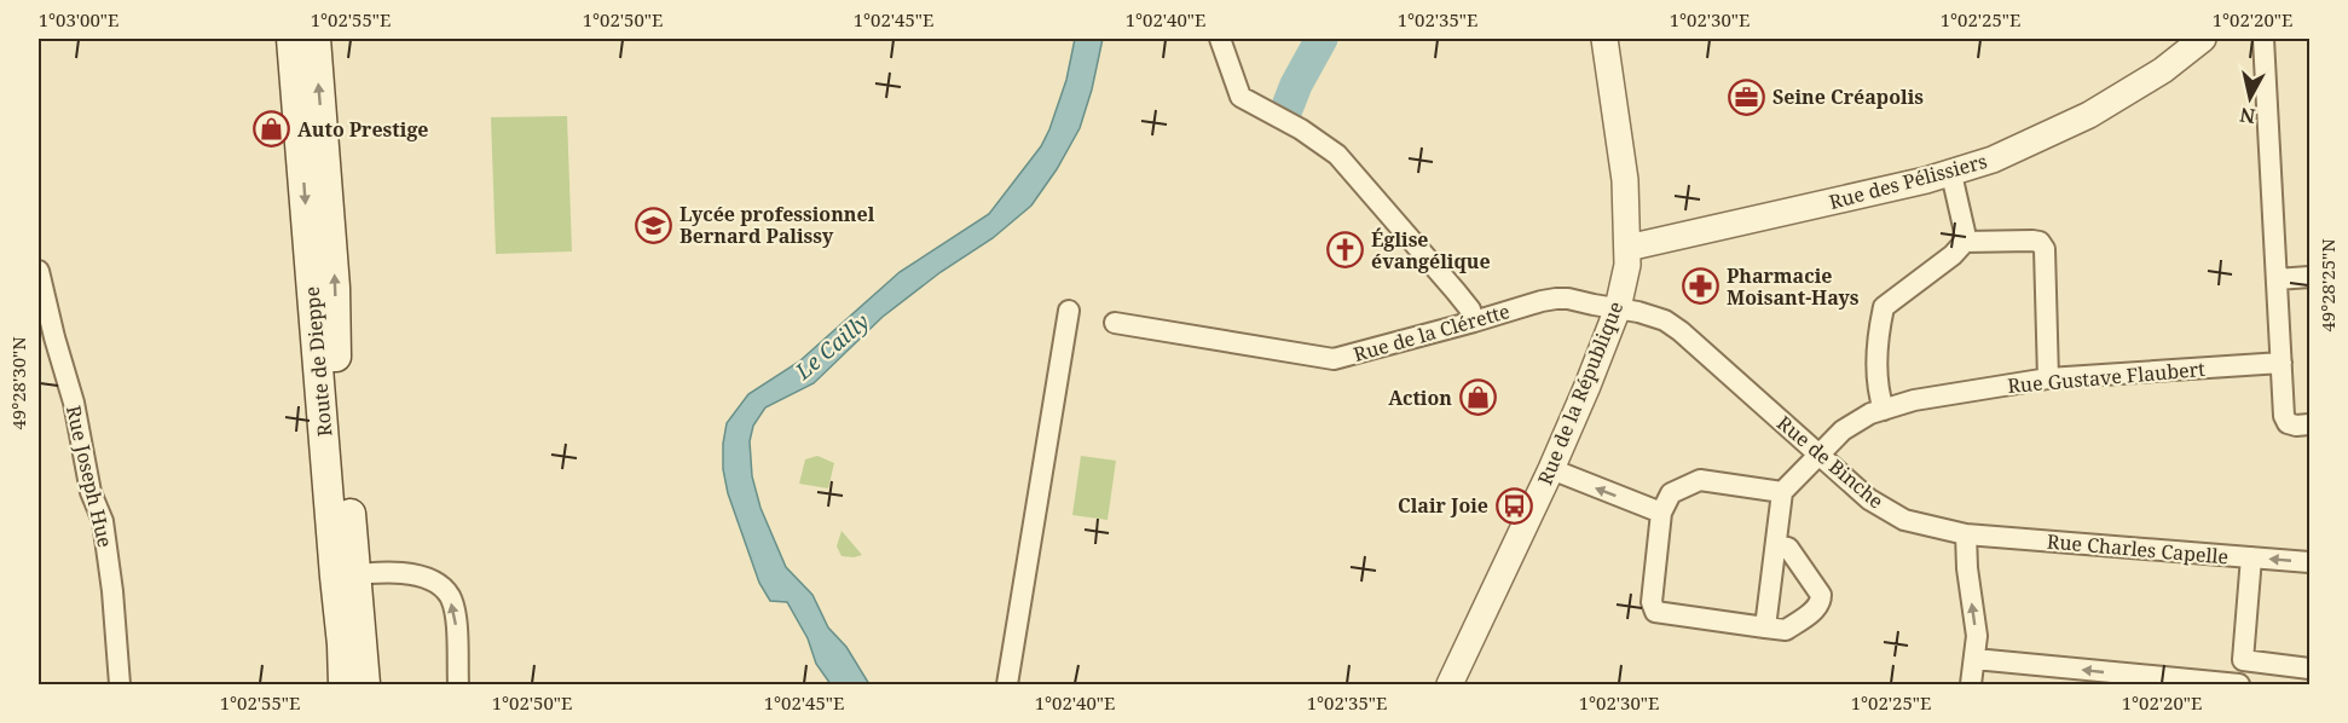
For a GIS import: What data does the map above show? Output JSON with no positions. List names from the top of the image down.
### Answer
{
  "streets": {
    "main road": ["Route de Dieppe"],
    "street": [
      "Rue des Pélissiers",
      "Rue de la Clérette",
      "Rue Gustave Flaubert",
      "Rue de la République",
      "Rue de Binche",
      "Rue Joseph Hue",
      "Rue Charles Capelle"
    ]
  },
  "crossings": [
    ["Rue des Pélissiers", "Rue de la République"],
    ["Rue de la Clérette", "Rue de la République"],
    ["Rue de la Clérette", "Rue de Binche"],
    ["Rue Gustave Flaubert", "Rue de Binche"],
    ["Rue de la République", "Rue de Binche"],
    ["Rue de Binche", "Rue Charles Capelle"]
  ],
  "water": ["Le Cailly"],
  "places": {
    "office": ["Seine Créapolis"],
    "shop": ["Auto Prestige", "Action"],
    "school or university": ["Lycée professionnel Bernard Palissy"],
    "church": ["Église évangélique"],
    "pharmacy": ["Pharmacie Moisant-Hays"],
    "bus stop": ["Clair Joie"]
  },
  "north": "bottom",
  "coordinates": [
    "1°03'00\"E",
    "1°02'55\"E",
    "1°02'50\"E",
    "1°02'45\"E",
    "1°02'40\"E",
    "1°02'35\"E",
    "1°02'30\"E",
    "1°02'25\"E",
    "1°02'20\"E",
    "49°28'25\"N",
    "49°28'30\"N"
  ]
}
